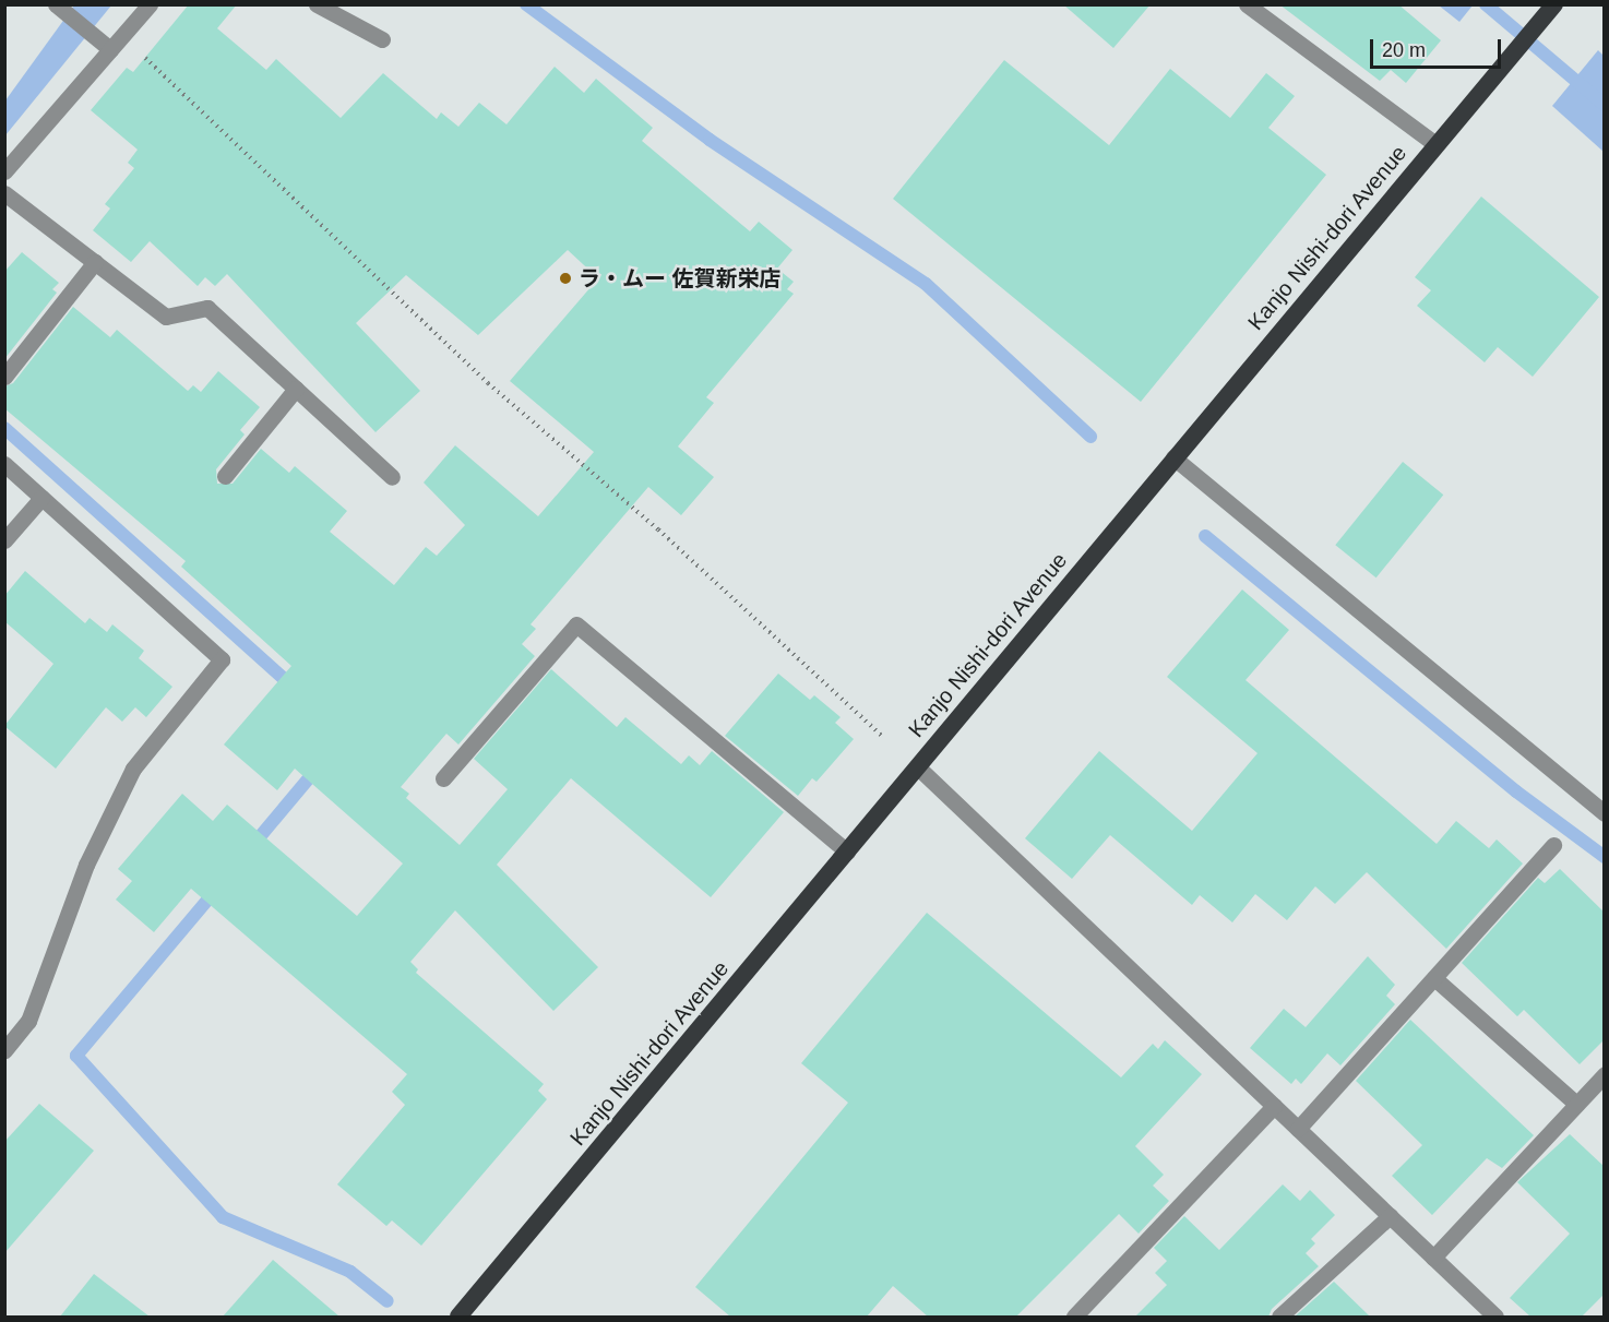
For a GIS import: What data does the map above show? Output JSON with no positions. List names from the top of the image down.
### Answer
{
  "streets": {
    "highway": ["Kanjo Nishi-dori Avenue"]
  },
  "places": ["ラ・ムー 佐賀新栄店"],
  "scale_bar": "20 m"
}
